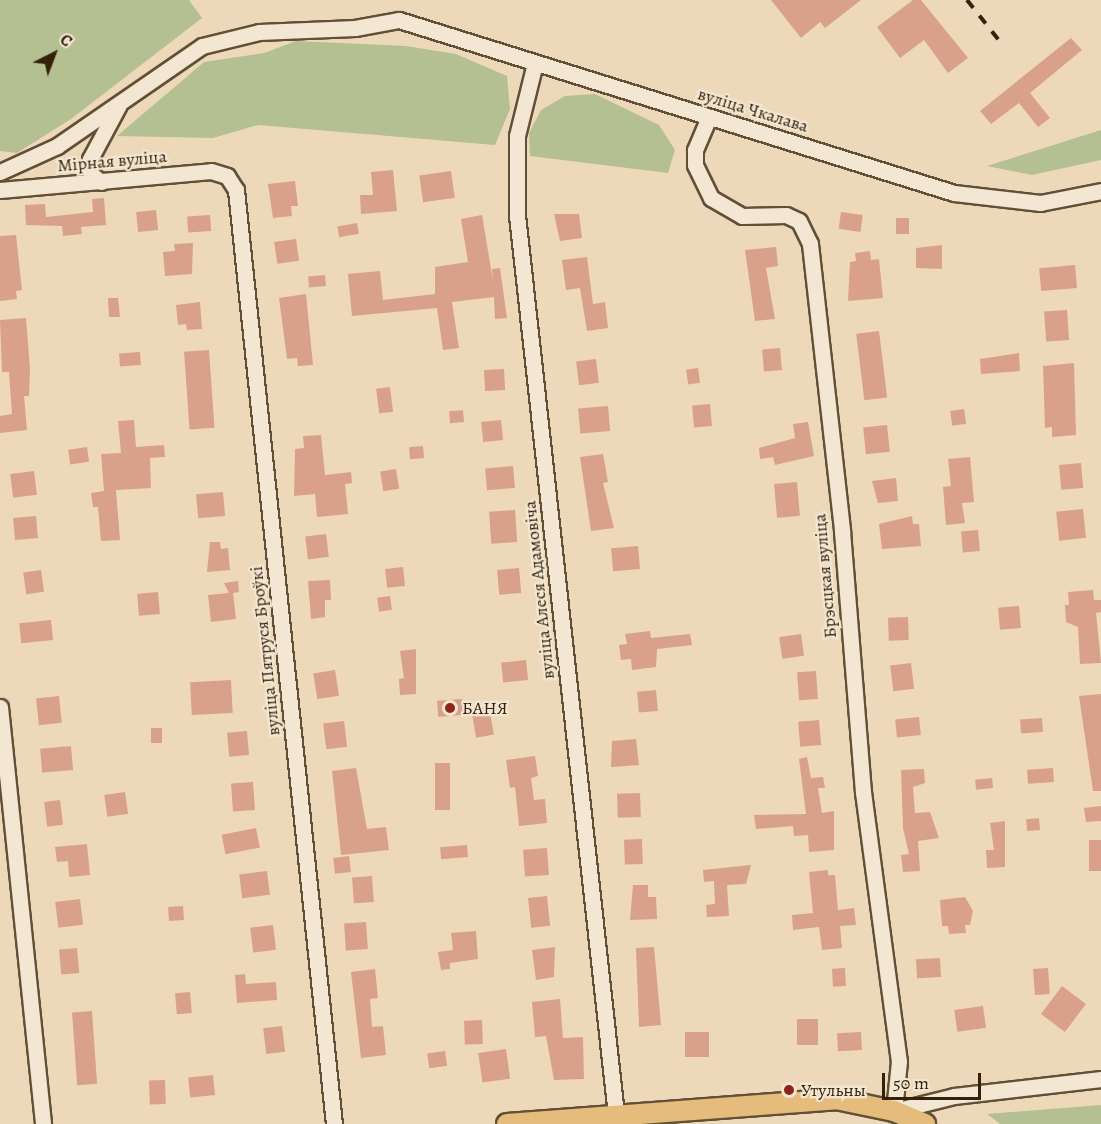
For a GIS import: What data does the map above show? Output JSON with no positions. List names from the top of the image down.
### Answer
{
  "streets": {
    "street": [
      "вуліца Чкалава",
      "Мірная вуліца",
      "Брэсцкая вуліца",
      "вуліца Алеся Адамовіча",
      "вуліца Пятруся Броўкі"
    ]
  },
  "crossings": [
    ["вуліца Чкалава", "Брэсцкая вуліца"],
    ["вуліца Чкалава", "вуліца Алеся Адамовіча"],
    ["Мірная вуліца", "вуліца Пятруся Броўкі"]
  ],
  "places": ["БАНЯ", "Утульны"],
  "scale_bar": "50 m",
  "north": "top right"
}
